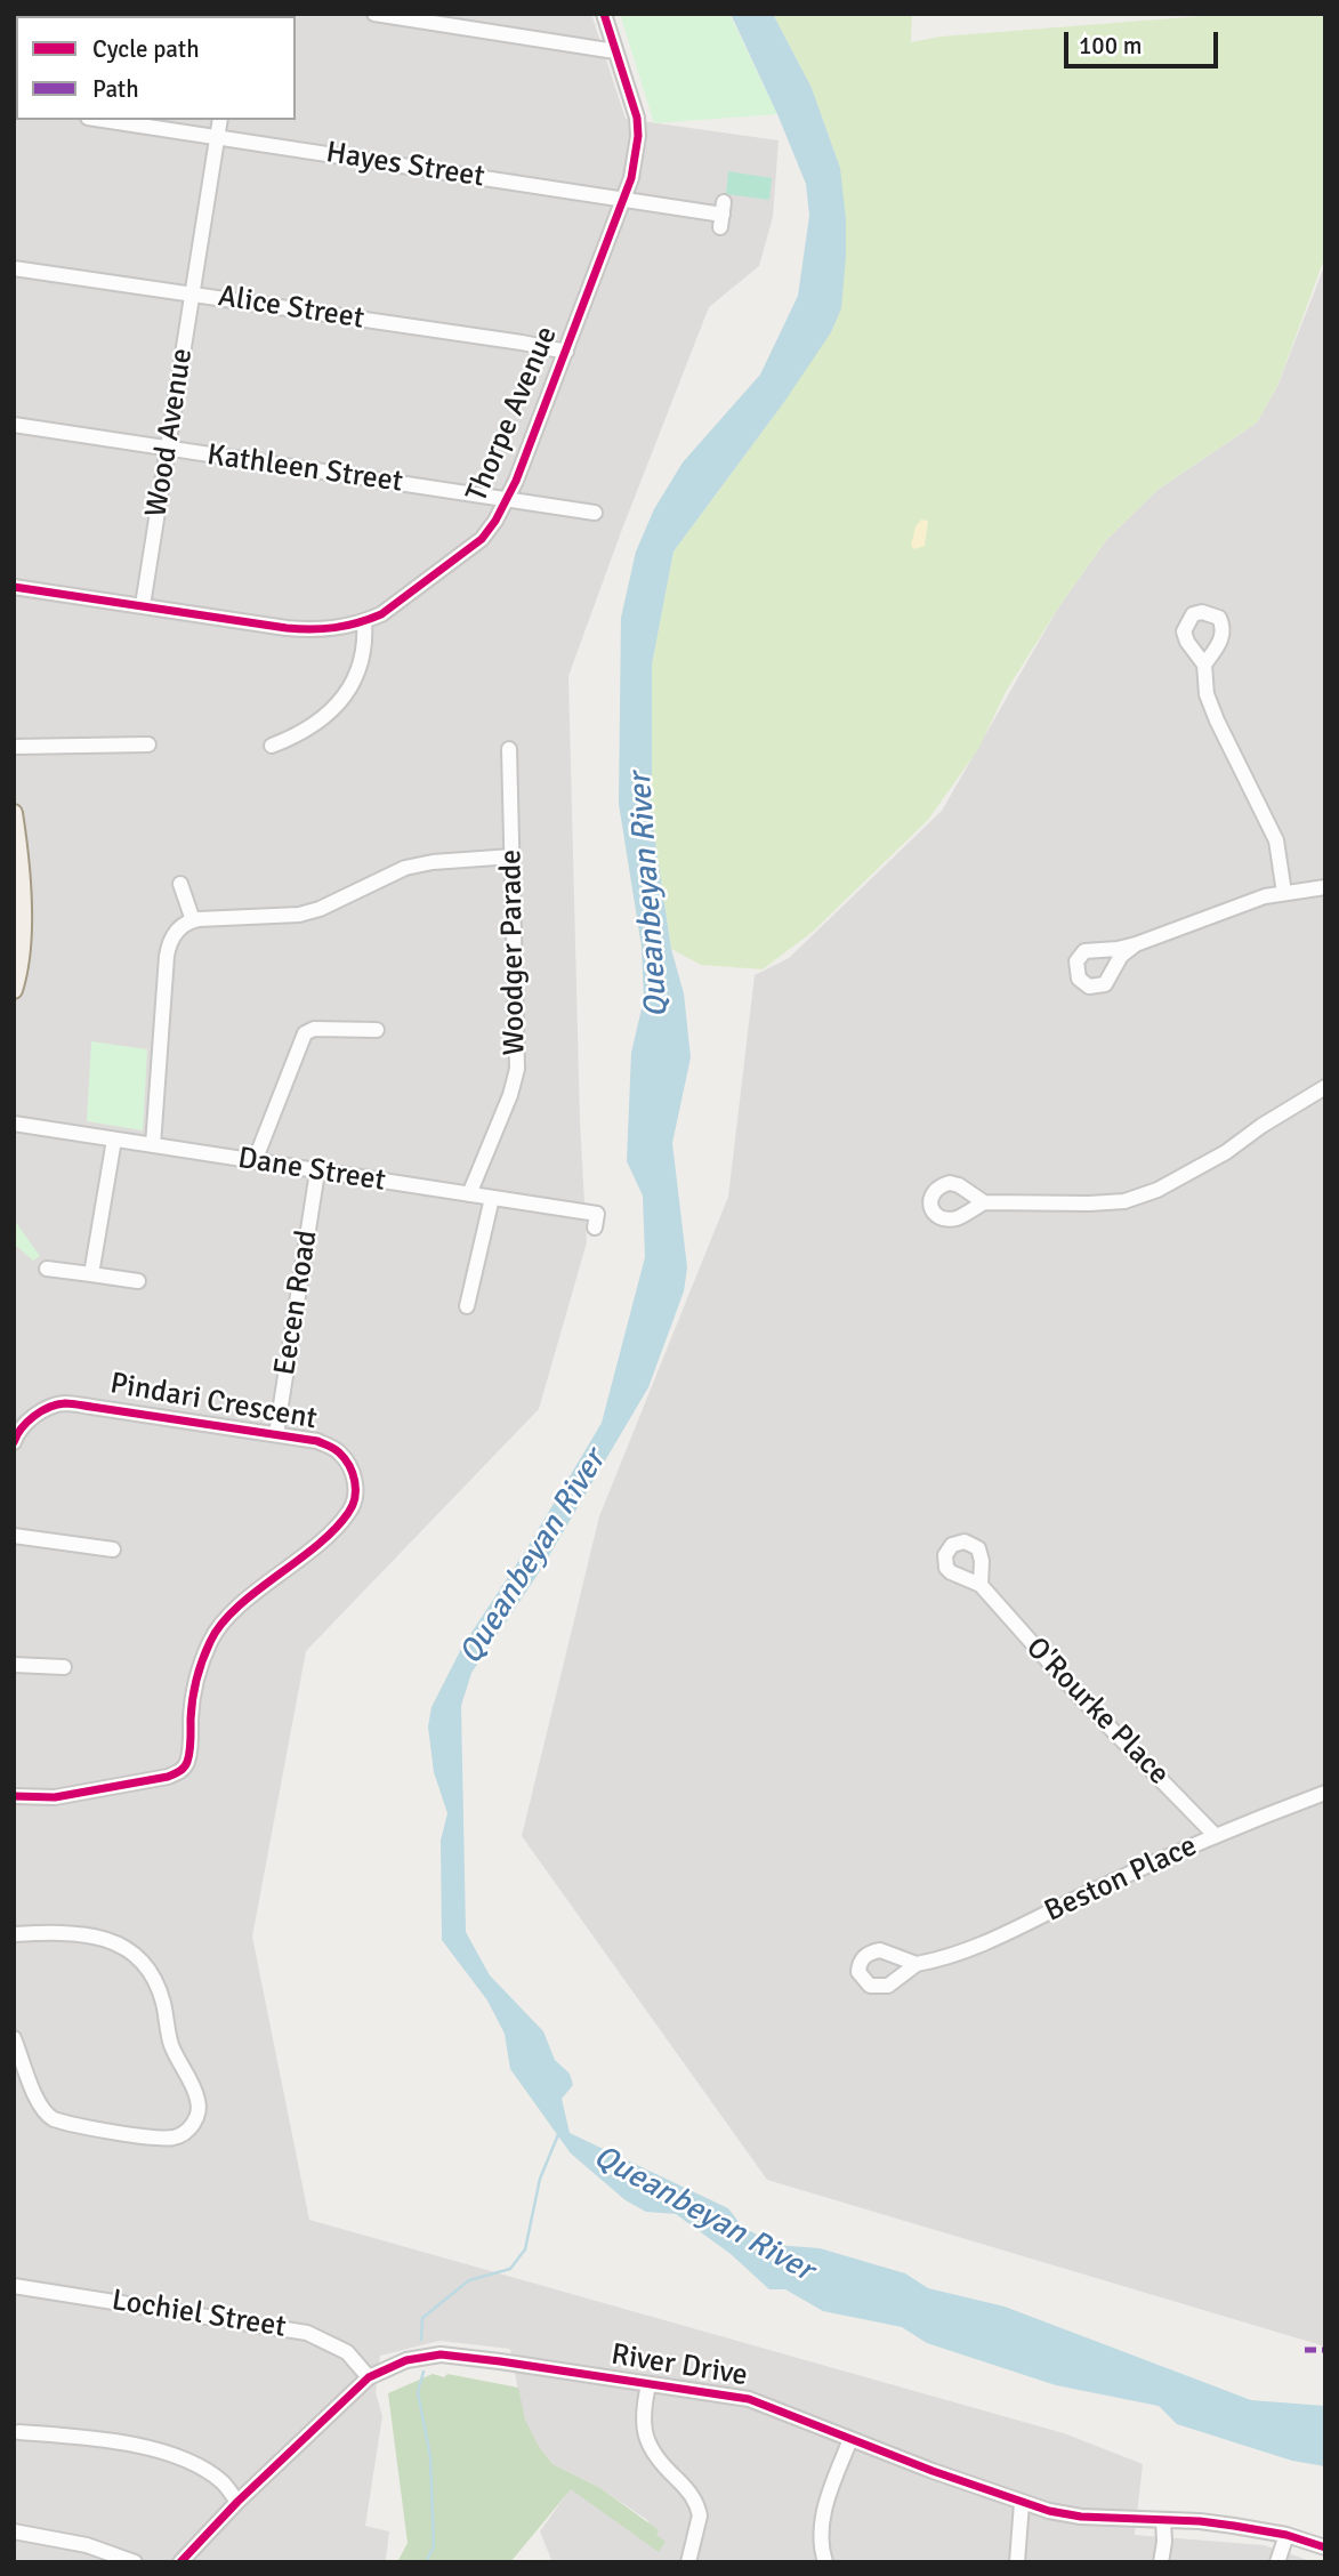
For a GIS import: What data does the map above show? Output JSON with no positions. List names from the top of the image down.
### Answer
{
  "streets": {
    "street": [
      "Hayes Street",
      "Alice Street",
      "Thorpe Avenue",
      "Wood Avenue",
      "Kathleen Street",
      "Woodger Parade",
      "Dane Street",
      "Eecen Road",
      "Pindari Crescent",
      "O'Rourke Place",
      "Beston Place",
      "Lochiel Street",
      "River Drive"
    ]
  },
  "crossings": [
    ["Hayes Street", "Thorpe Avenue"],
    ["Hayes Street", "Wood Avenue"],
    ["Alice Street", "Thorpe Avenue"],
    ["Alice Street", "Wood Avenue"],
    ["Thorpe Avenue", "Wood Avenue"],
    ["Thorpe Avenue", "Kathleen Street"],
    ["Wood Avenue", "Kathleen Street"],
    ["Woodger Parade", "Dane Street"],
    ["Dane Street", "Eecen Road"],
    ["Eecen Road", "Pindari Crescent"],
    ["O'Rourke Place", "Beston Place"],
    ["Lochiel Street", "River Drive"]
  ],
  "water": ["Queanbeyan River"],
  "legend": ["Cycle path", "Path"],
  "scale_bar": "100 m"
}
